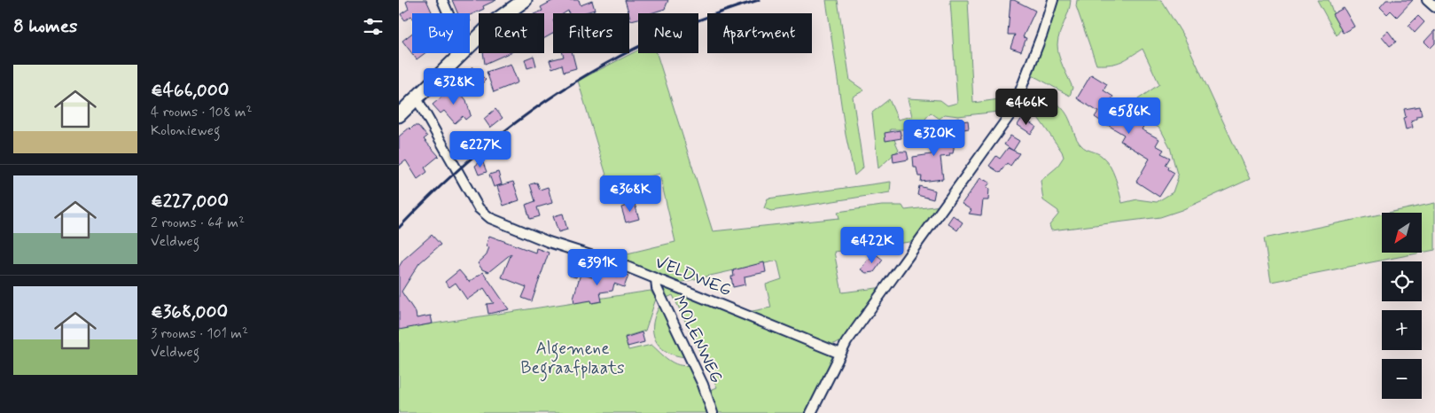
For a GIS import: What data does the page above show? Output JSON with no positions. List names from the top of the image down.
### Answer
{
  "streets": {
    "street": ["VELDWEG", "MOLENWEG"]
  },
  "crossings": [
    ["VELDWEG", "MOLENWEG"]
  ],
  "parks": ["Algemene Begraafplaats"],
  "north": "bottom left",
  "page": {
    "heading": "8 homes",
    "chip": [
      "Buy",
      "Rent",
      "Filters",
      "New",
      "Apartment"
    ],
    "list": [
      {
        "name": "€466,000",
        "note": "4 rooms · 108 m² · Kolonieweg"
      },
      {
        "name": "€227,000",
        "note": "2 rooms · 64 m² · Veldweg"
      },
      {
        "name": "€368,000",
        "note": "3 rooms · 101 m² · Veldweg"
      }
    ],
    "price": [
      "€328K",
      "€466K",
      "€586K",
      "€320K",
      "€227K",
      "€368K",
      "€422K",
      "€391K"
    ],
    "map_buttons": ["+", "−"]
  }
}
